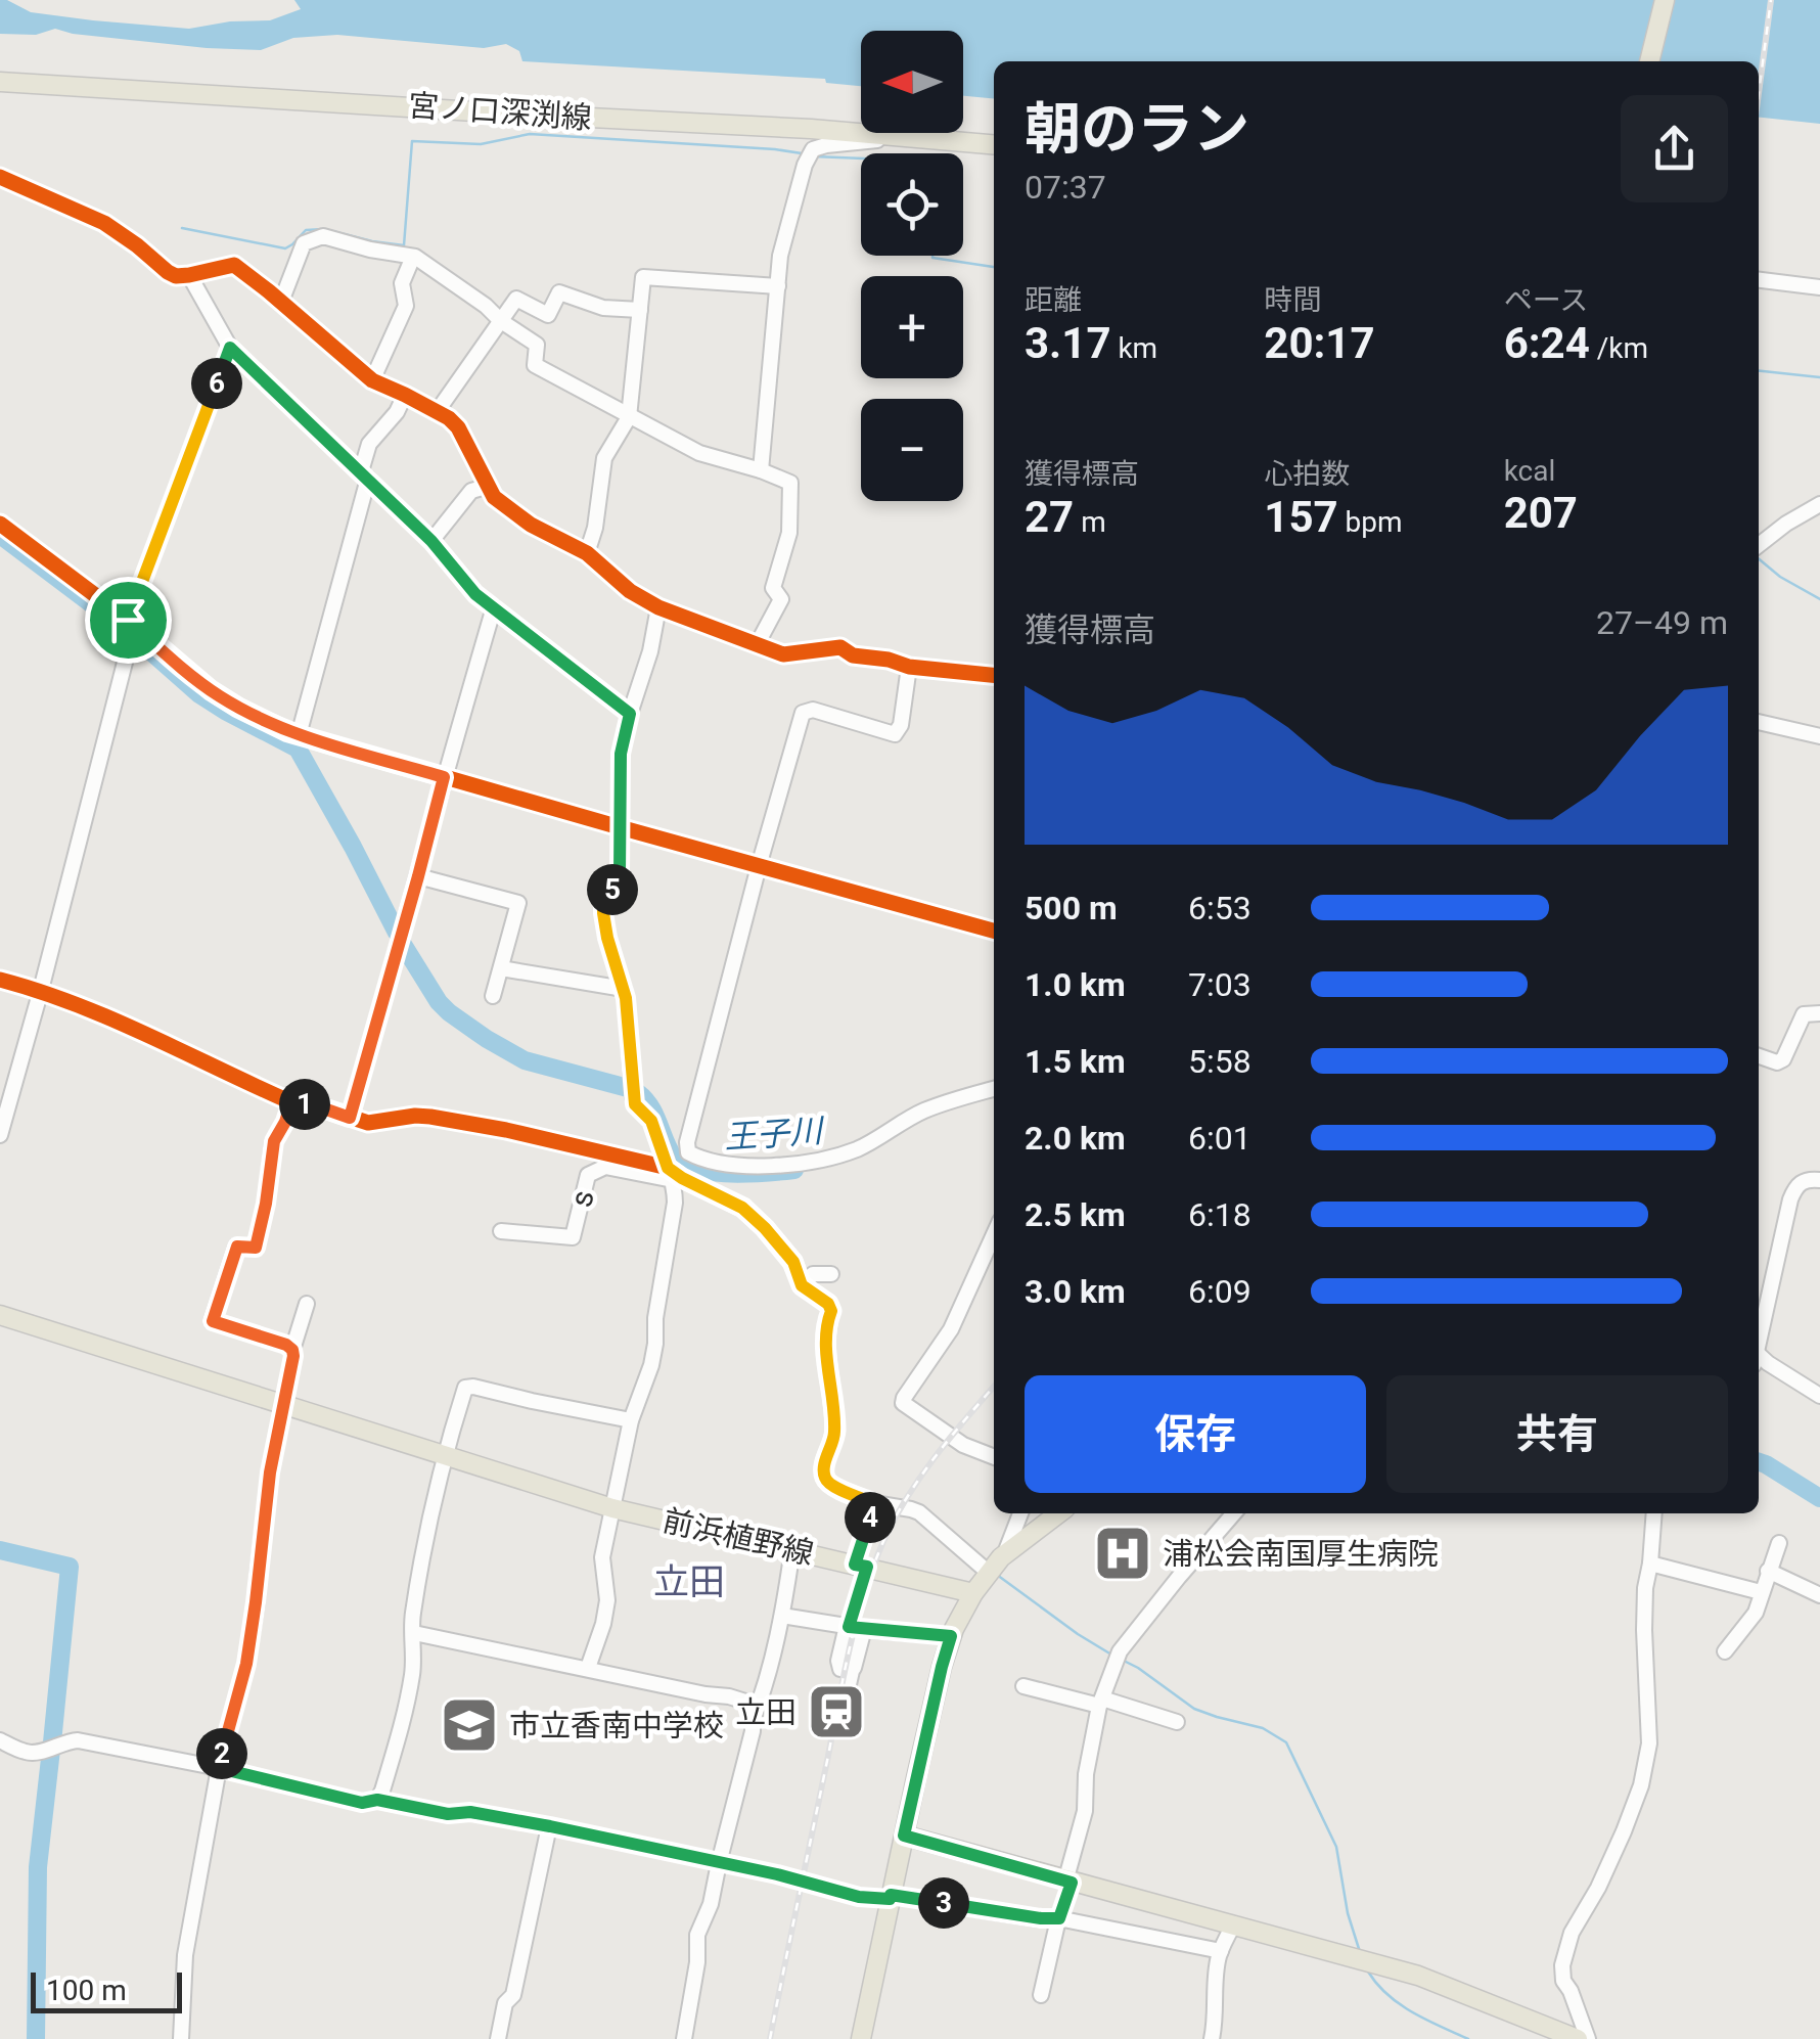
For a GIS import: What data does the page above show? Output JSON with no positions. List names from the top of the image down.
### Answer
{
  "streets": {
    "main road": ["宮ノ口深渕線", "前浜植野線"],
    "street": ["s"]
  },
  "districts": ["立田"],
  "water": ["王子川"],
  "places": {
    "hospital": ["浦松会南国厚生病院"],
    "station": ["立田"],
    "school or university": ["市立香南中学校"]
  },
  "scale_bar": "100 m",
  "north": "left",
  "page": {
    "map_buttons": ["+", "−"],
    "heading": ["朝のラン", "07:37"],
    "stats": [
      ["距離", "3.17 km"],
      ["時間", "20:17"],
      ["ペース", "6:24 /km"],
      ["獲得標高", "27 m"],
      ["心拍数", "157 bpm"],
      ["kcal", "207"]
    ],
    "pins": [
      "6",
      "5",
      "1",
      "4",
      "2",
      "3"
    ],
    "chart": ["獲得標高", "27–49 m"],
    "list": [
      {
        "name": "500 m",
        "note": "6:53"
      },
      {
        "name": "1.0 km",
        "note": "7:03"
      },
      {
        "name": "1.5 km",
        "note": "5:58"
      },
      {
        "name": "2.0 km",
        "note": "6:01"
      },
      {
        "name": "2.5 km",
        "note": "6:18"
      },
      {
        "name": "3.0 km",
        "note": "6:09"
      }
    ],
    "buttons": ["保存", "共有"],
    "scale": "100 m"
  }
}
